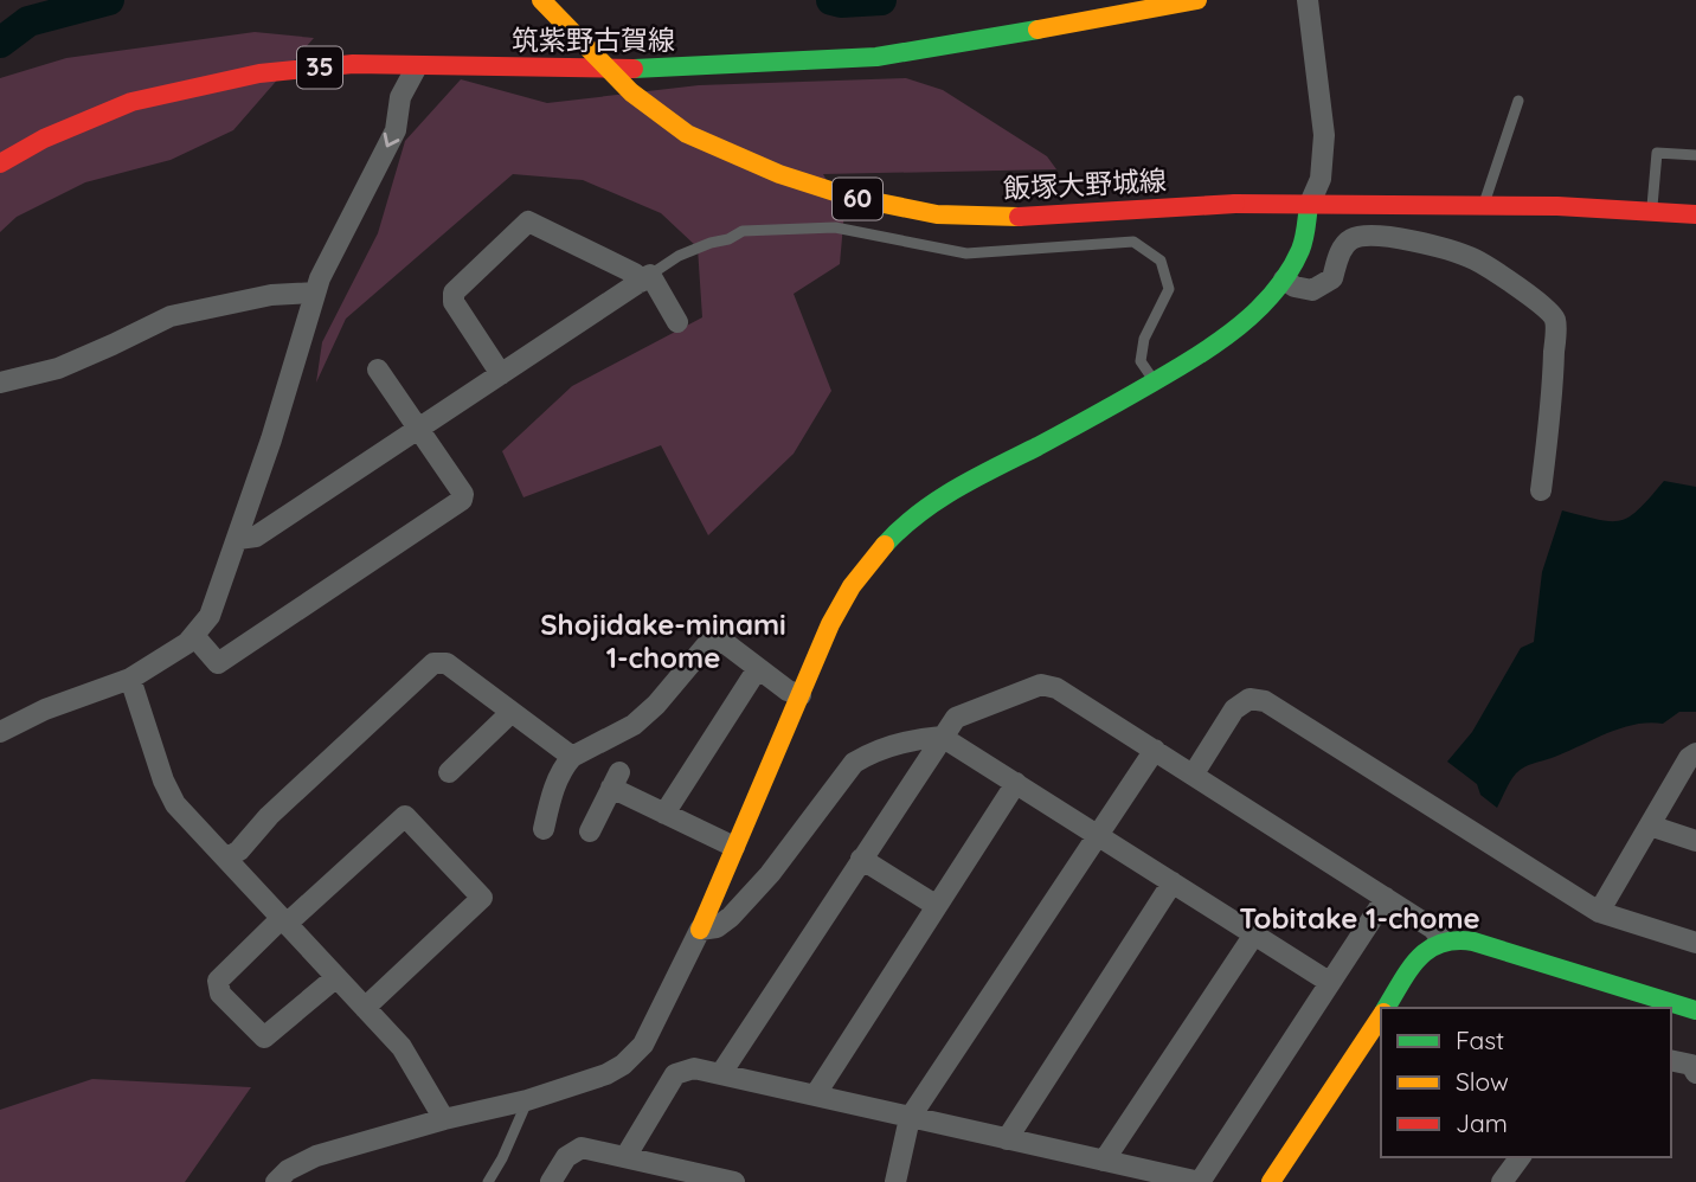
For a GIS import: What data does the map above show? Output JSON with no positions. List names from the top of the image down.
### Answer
{
  "streets": {
    "main road": [
      "筑紫野古賀線",
      "35",
      "飯塚大野城線",
      "60"
    ]
  },
  "districts": ["Shojidake-minami 1-chome", "Tobitake 1-chome"],
  "legend": ["Fast", "Slow", "Jam"]
}
